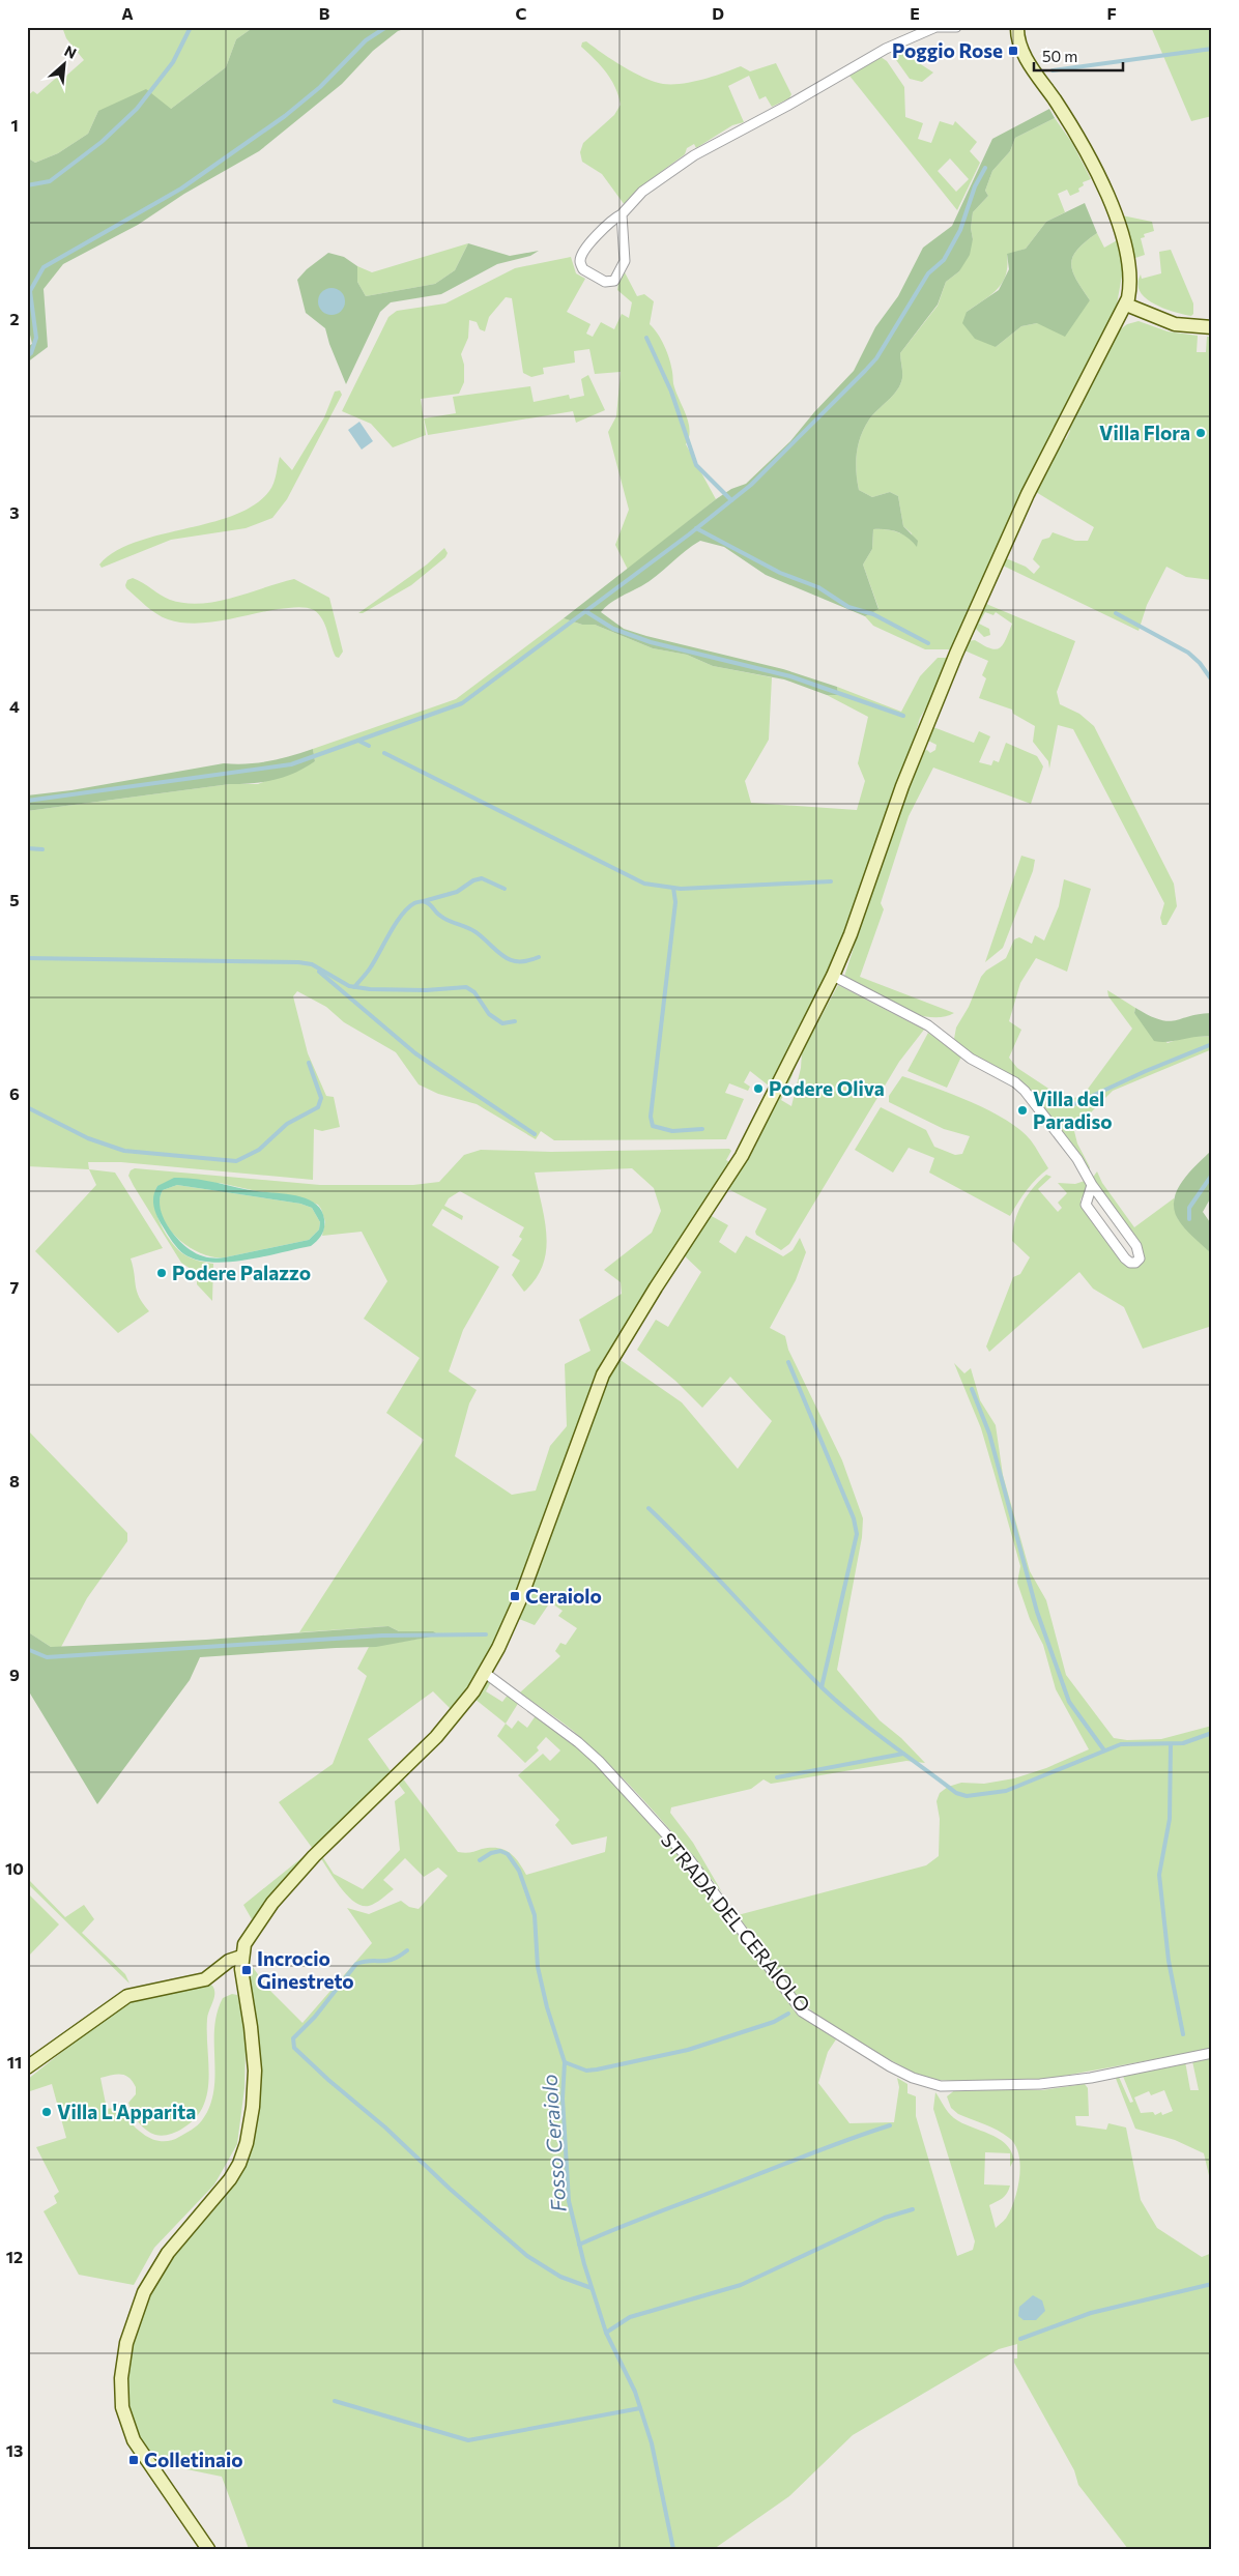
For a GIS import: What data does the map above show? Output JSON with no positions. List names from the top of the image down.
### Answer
{
  "streets": {
    "street": ["STRADA DEL CERAIOLO"]
  },
  "water": ["Fosso Ceraiolo"],
  "places": {
    "transit": [
      "Poggio Rose",
      "Ceraiolo",
      "Incrocio Ginestreto",
      "Colletinaio"
    ],
    "other": [
      "Villa Flora",
      "Podere Oliva",
      "Villa del Paradiso",
      "Podere Palazzo",
      "Villa L'Apparita"
    ]
  },
  "scale_bar": "50 m",
  "north": "top right",
  "grid": {
    "columns": [
      "A",
      "B",
      "C",
      "D",
      "E",
      "F"
    ],
    "rows": [
      "1",
      "2",
      "3",
      "4",
      "5",
      "6",
      "7",
      "8",
      "9",
      "10",
      "11",
      "12",
      "13"
    ]
  }
}
